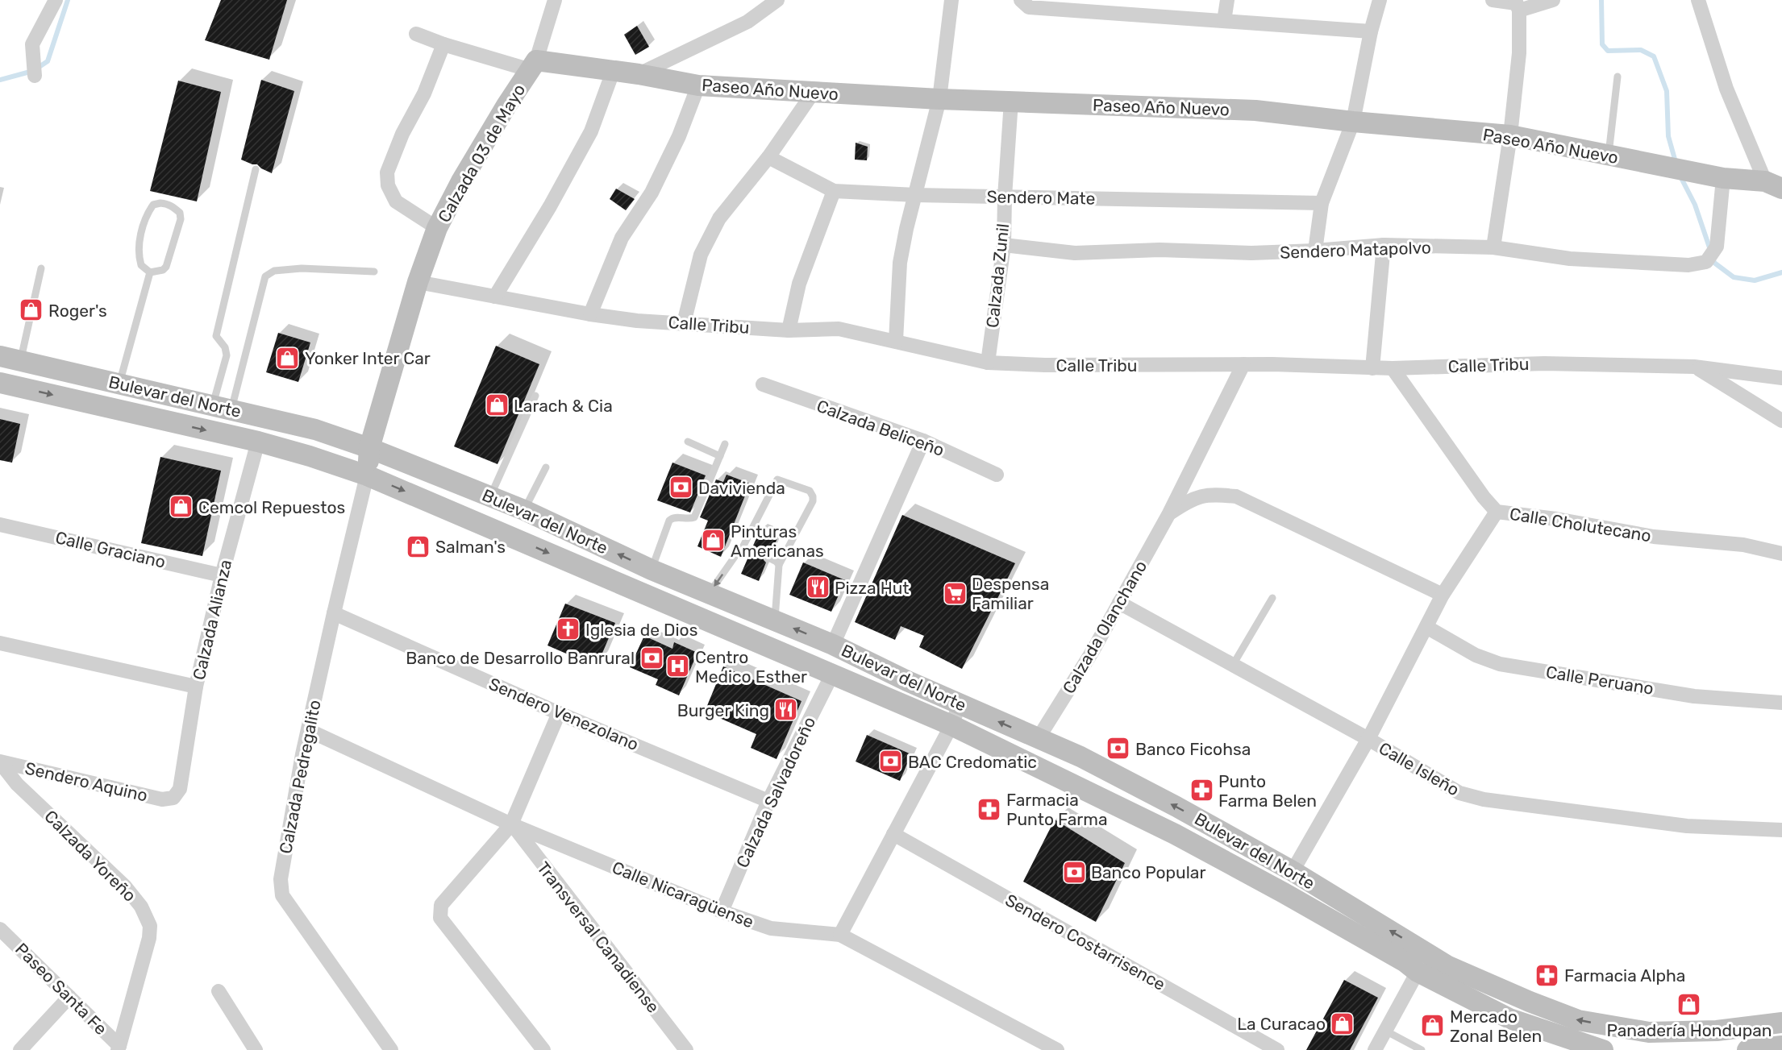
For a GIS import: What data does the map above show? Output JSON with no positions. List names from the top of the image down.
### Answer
{
  "streets": {
    "main road": ["Paseo Año Nuevo", "Calzada 03 de Mayo", "Bulevar del Norte"],
    "street": [
      "Sendero Mate",
      "Sendero Matapolvo",
      "Calzada Zunil",
      "Calle Tribu",
      "Calzada Beliceño",
      "Calle Cholutecano",
      "Calle Graciano",
      "Calzada Alianza",
      "Calzada Olanchano",
      "Calle Peruano",
      "Sendero Venezolano",
      "Calle Isleño",
      "Calzada Pedregalito",
      "Sendero Aquino",
      "Calzada Salvadoreño",
      "Calzada Yoreño",
      "Calle Nicaragüense",
      "Transversal Canadiense",
      "Sendero Costarrisence",
      "Paseo Santa Fe"
    ]
  },
  "crossings": [
    ["Paseo Año Nuevo", "Calzada 03 de Mayo"],
    ["Paseo Año Nuevo", "Sendero Matapolvo"],
    ["Paseo Año Nuevo", "Calzada Zunil"],
    ["Calzada 03 de Mayo", "Calle Tribu"],
    ["Calzada 03 de Mayo", "Bulevar del Norte"],
    ["Calzada 03 de Mayo", "Calzada Pedregalito"],
    ["Sendero Mate", "Calzada Zunil"],
    ["Sendero Matapolvo", "Calzada Zunil"],
    ["Calzada Zunil", "Calle Tribu"],
    ["Calle Tribu", "Calle Cholutecano"],
    ["Calle Tribu", "Calzada Olanchano"],
    ["Bulevar del Norte", "Calzada Alianza"],
    ["Bulevar del Norte", "Calzada Olanchano"],
    ["Bulevar del Norte", "Calzada Pedregalito"],
    ["Bulevar del Norte", "Calzada Salvadoreño"],
    ["Calle Graciano", "Calzada Alianza"],
    ["Calzada Alianza", "Sendero Aquino"],
    ["Calzada Olanchano", "Calle Isleño"],
    ["Sendero Venezolano", "Calzada Pedregalito"],
    ["Sendero Venezolano", "Calzada Salvadoreño"],
    ["Calzada Pedregalito", "Calle Nicaragüense"],
    ["Sendero Aquino", "Calzada Yoreño"],
    ["Calzada Salvadoreño", "Calle Nicaragüense"],
    ["Calzada Yoreño", "Paseo Santa Fe"],
    ["Calle Nicaragüense", "Transversal Canadiense"]
  ],
  "places": {
    "shop": [
      "Roger's",
      "Yonker Inter Car",
      "Larach & Cia",
      "Cemcol Repuestos",
      "Pinturas Americanas",
      "Salman's",
      "Panadería Hondupan",
      "La Curacao",
      "Mercado Zonal Belen"
    ],
    "bank": [
      "Davivienda",
      "Banco de Desarrollo Banrural",
      "Banco Ficohsa",
      "BAC Credomatic",
      "Banco Popular"
    ],
    "restaurant": ["Pizza Hut", "Burger King"],
    "supermarket": ["Despensa Familiar"],
    "church": ["Iglesia de Dios"],
    "hospital": ["Centro Medico Esther"],
    "pharmacy": ["Punto Farma Belen", "Farmacia Punto Farma", "Farmacia Alpha"]
  }
}
